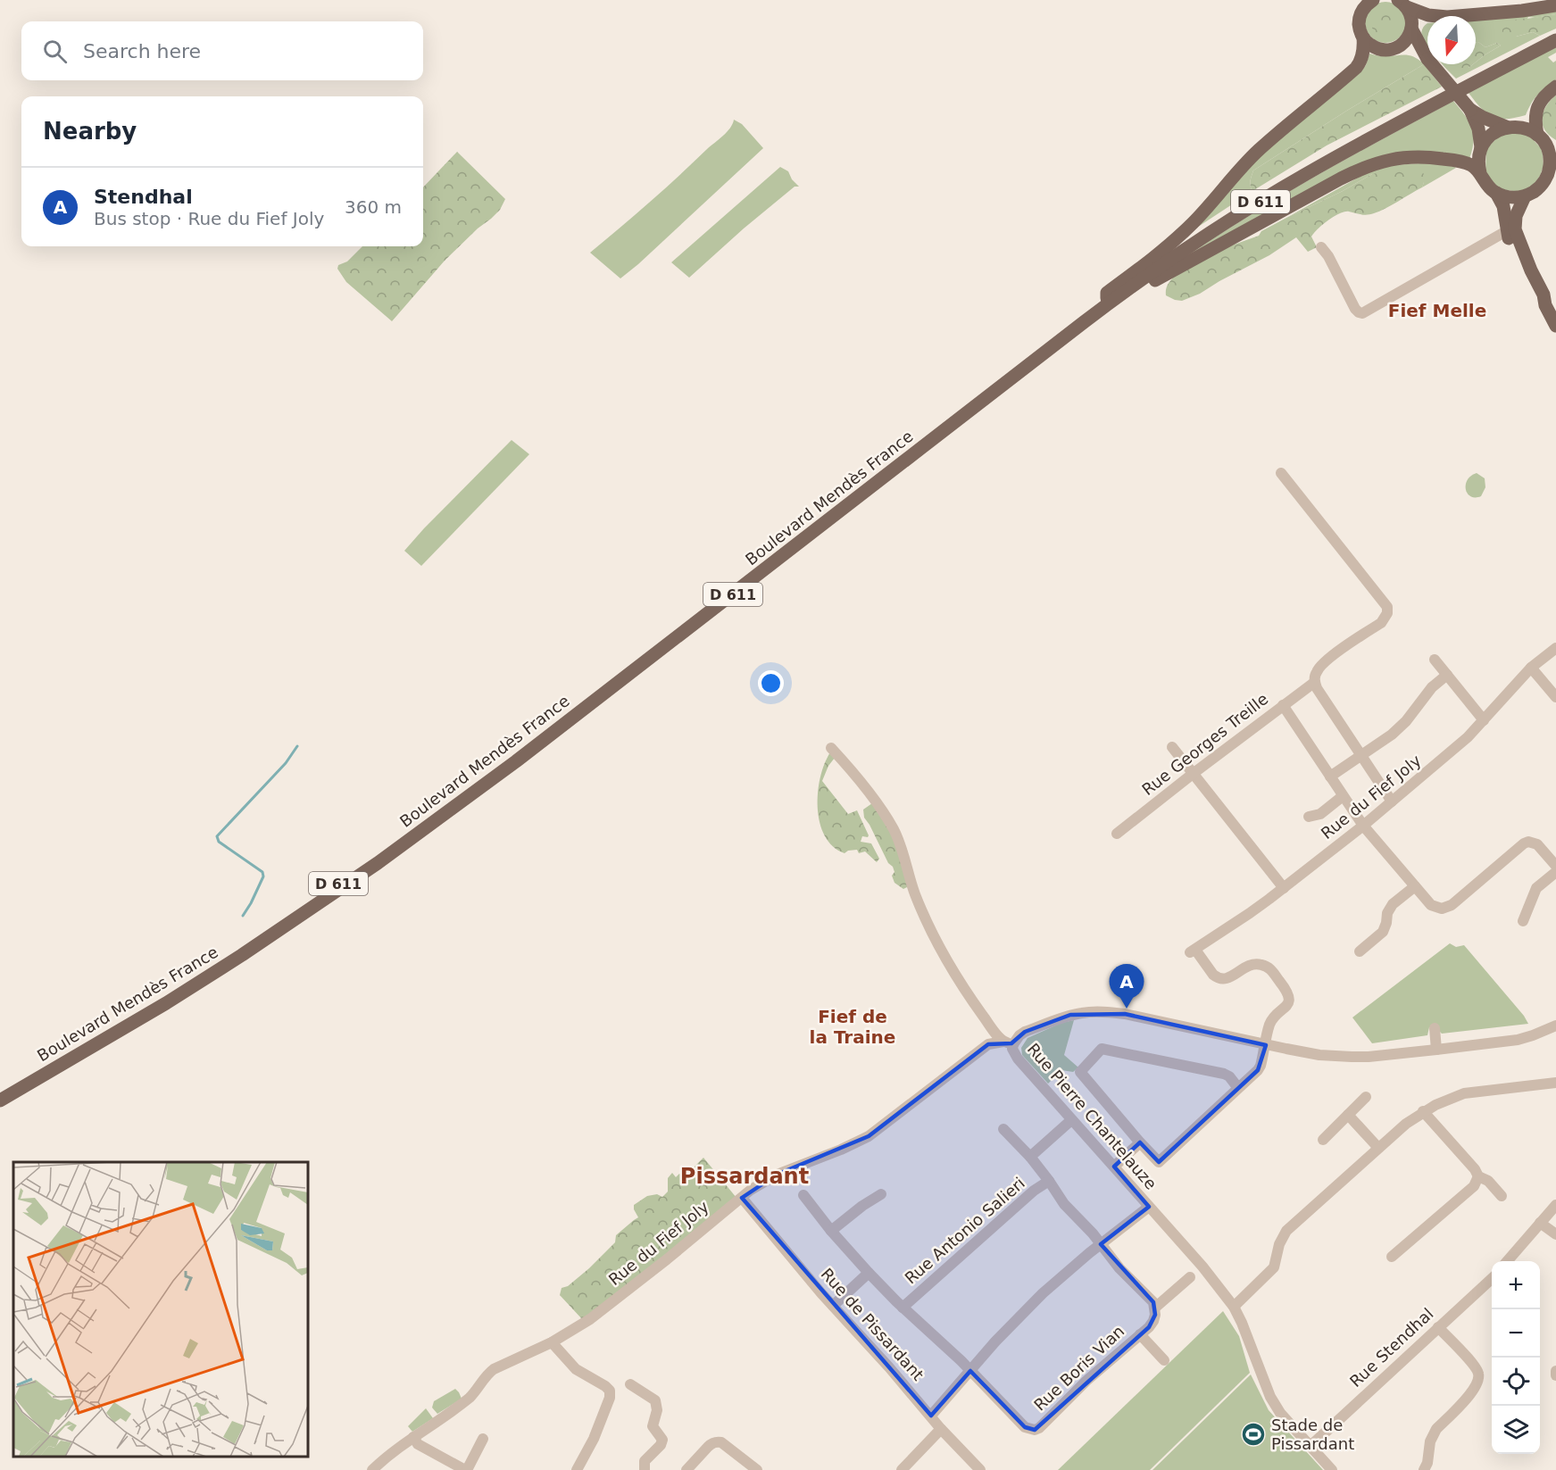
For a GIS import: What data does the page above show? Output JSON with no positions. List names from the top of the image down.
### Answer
{
  "streets": {
    "main road": ["D 611", "Boulevard Mendès France"],
    "street": [
      "Rue Georges Treille",
      "Rue du Fief Joly",
      "Rue Pierre Chantelauze",
      "Rue Antonio Salieri",
      "Rue de Pissardant",
      "Rue Stendhal",
      "Rue Boris Vian"
    ]
  },
  "crossings": [
    ["D 611", "Boulevard Mendès France"],
    ["Rue du Fief Joly", "Rue Pierre Chantelauze"],
    ["Rue du Fief Joly", "Rue de Pissardant"],
    ["Rue Pierre Chantelauze", "Rue Stendhal"]
  ],
  "districts": ["Fief Melle", "Fief de la Traine", "Pissardant"],
  "places": {
    "sports": ["Stade de Pissardant"]
  },
  "north": "bottom",
  "page": {
    "search": "Search here",
    "heading": "Nearby",
    "list": [
      {
        "mark": "A",
        "name": "Stendhal",
        "note": "Bus stop · Rue du Fief Joly",
        "value": "360 m"
      }
    ],
    "pins": "A",
    "map_buttons": ["+", "−"]
  }
}
